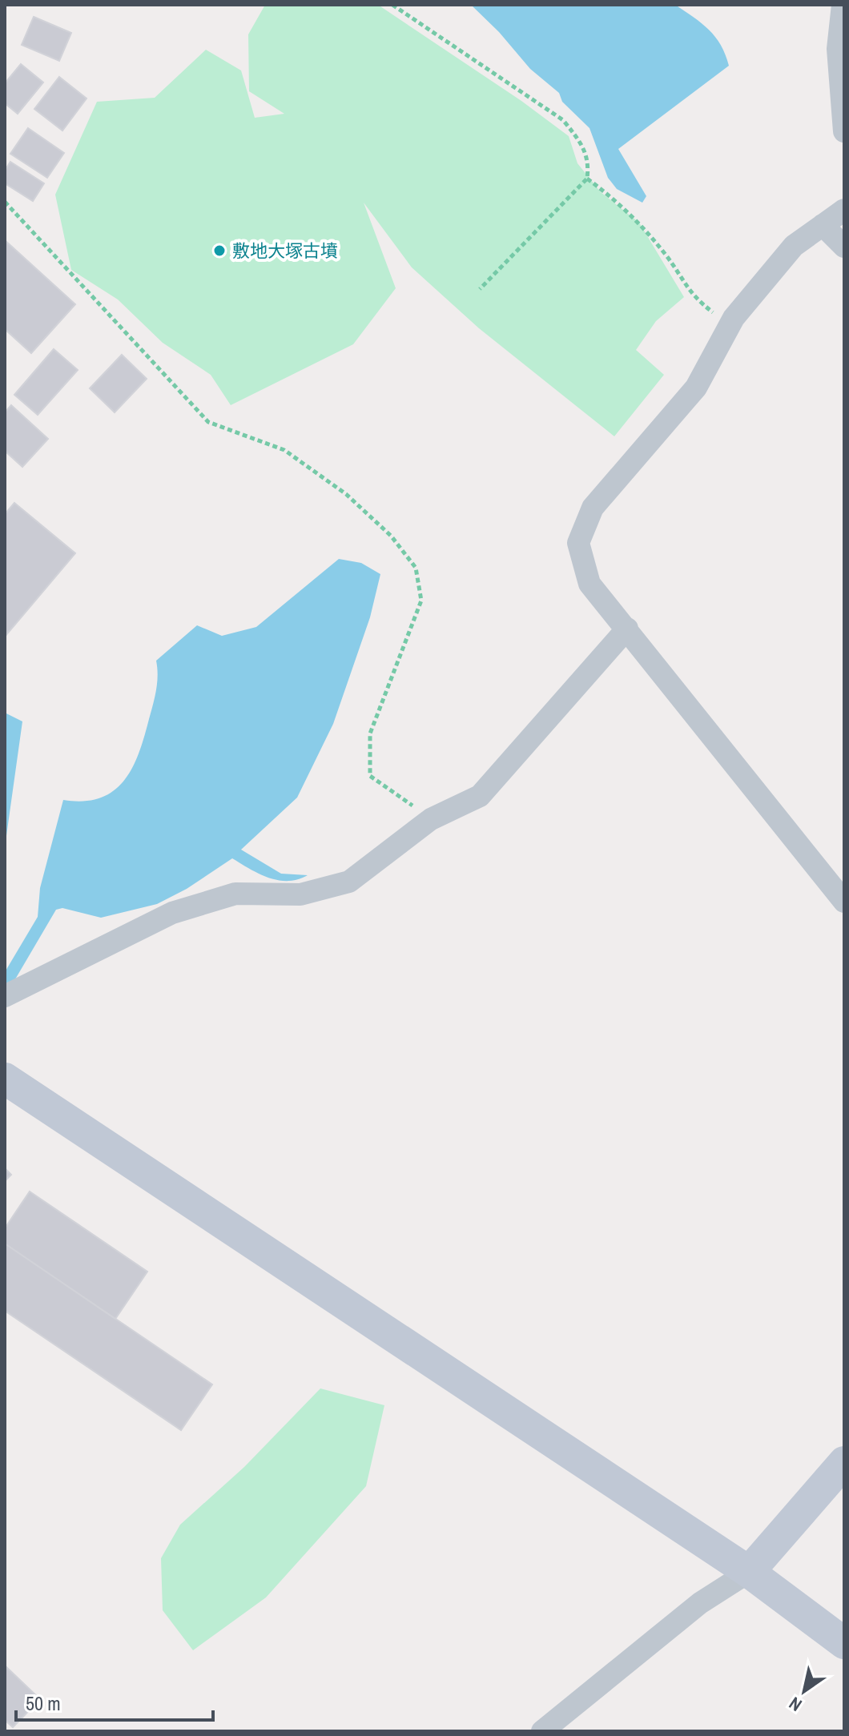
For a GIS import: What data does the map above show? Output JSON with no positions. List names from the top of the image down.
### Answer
{
  "places": ["敷地大塚古墳"],
  "scale_bar": "50 m",
  "north": "bottom left"
}
